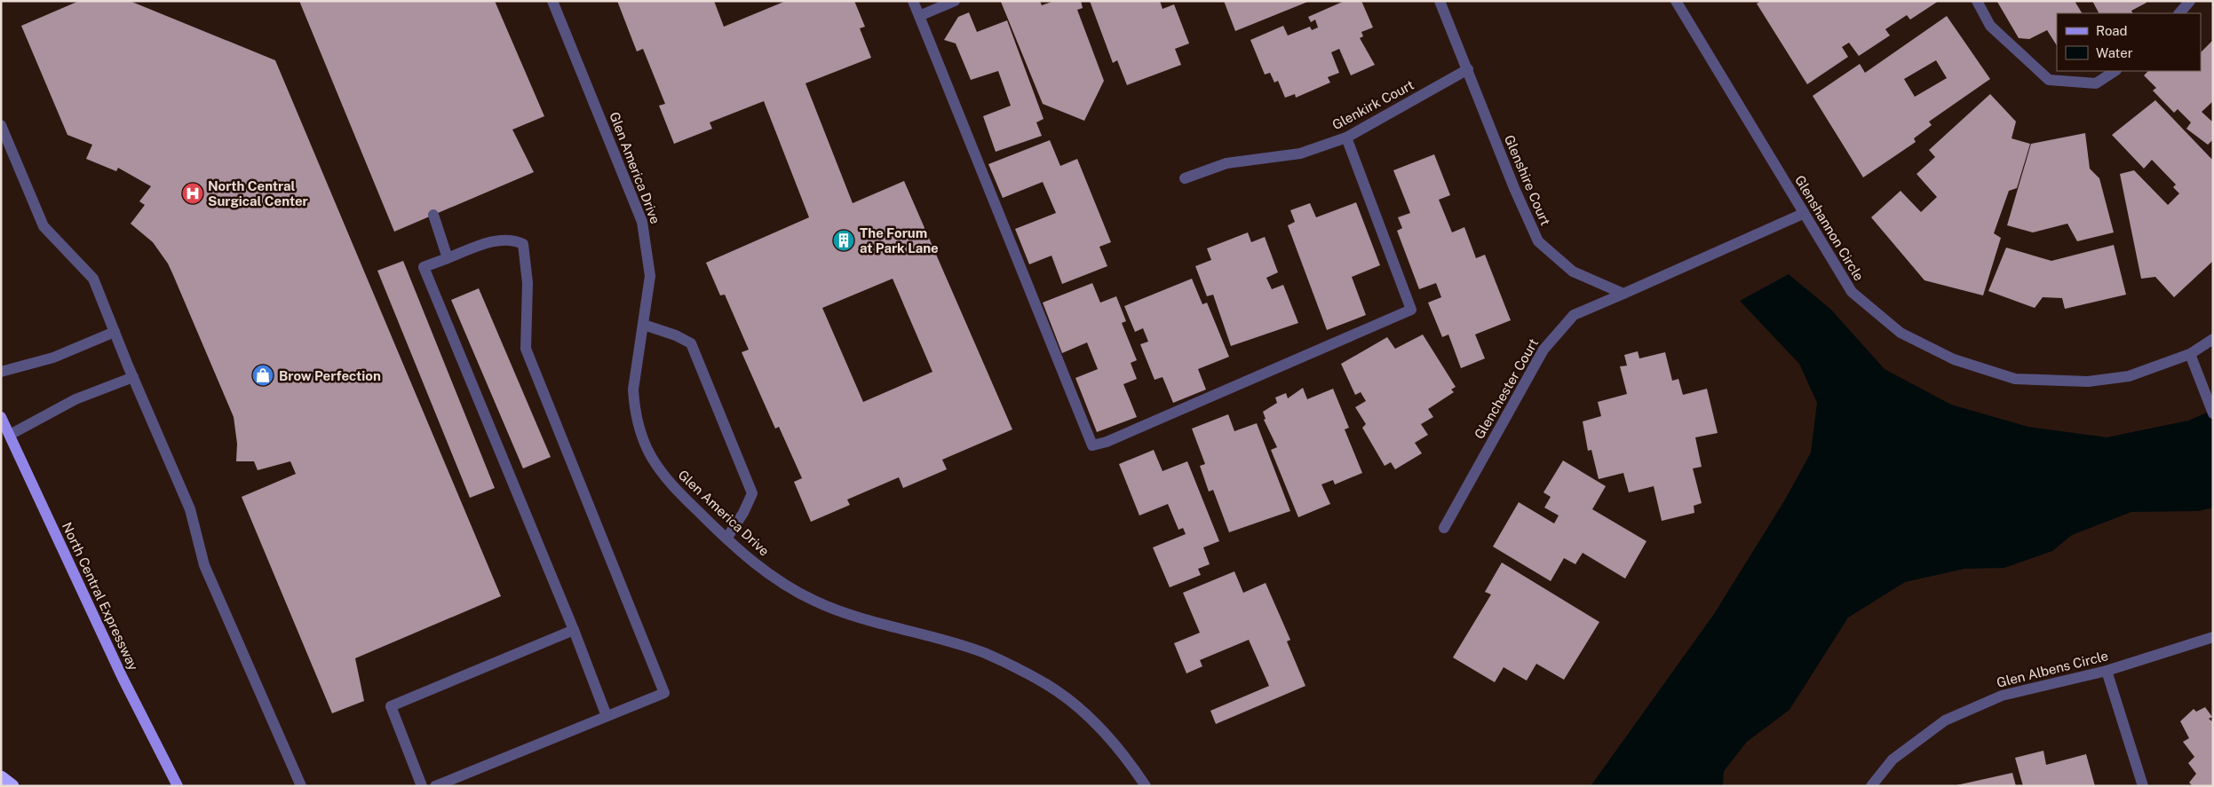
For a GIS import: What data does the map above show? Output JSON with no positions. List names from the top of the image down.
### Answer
{
  "streets": {
    "main road": ["North Central Expressway"],
    "street": [
      "Glenkirk Court",
      "Glen America Drive",
      "Glenshire Court",
      "Glenshannon Circle",
      "Glenchester Court",
      "Glen Albens Circle"
    ]
  },
  "crossings": [
    ["Glenkirk Court", "Glenshire Court"],
    ["Glenshire Court", "Glenchester Court"]
  ],
  "places": {
    "hospital": ["North Central Surgical Center"],
    "building": ["The Forum at Park Lane"],
    "shop": ["Brow Perfection"]
  },
  "legend": ["Road", "Water"]
}
